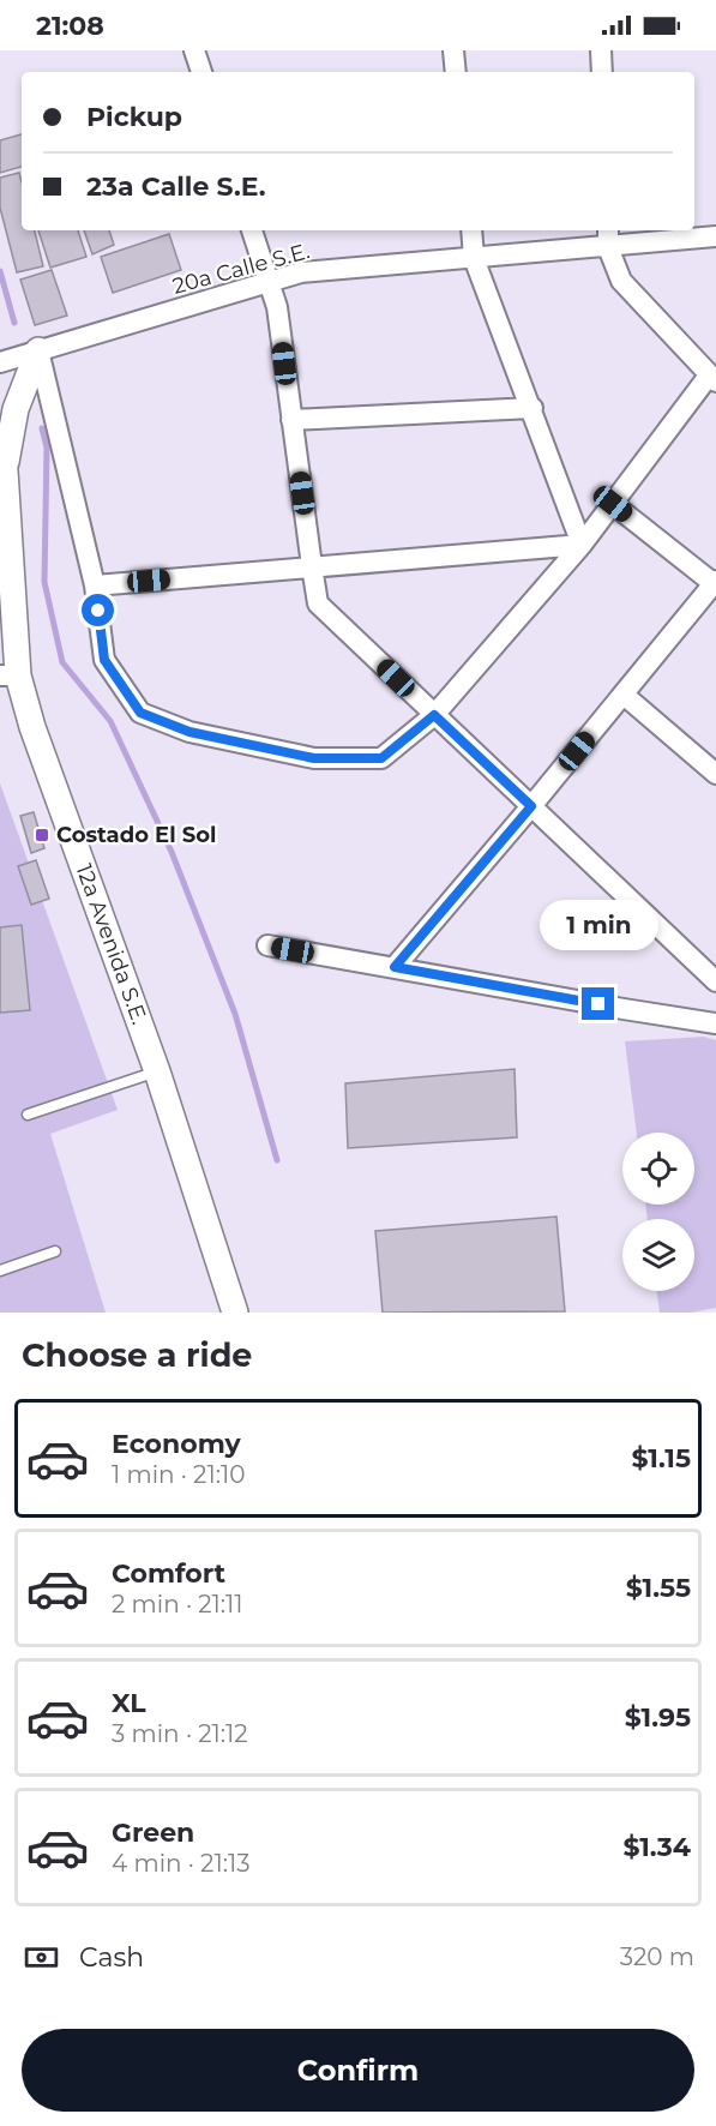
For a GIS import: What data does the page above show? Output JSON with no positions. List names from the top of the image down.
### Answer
{
  "streets": {
    "street": ["20a Calle S.E.", "12a Avenida S.E."]
  },
  "places": {
    "transit": ["Costado El Sol"]
  },
  "page": {
    "status": "21:08",
    "banner": ["Pickup", "23a Calle S.E."],
    "bubble": "1 min",
    "heading": "Choose a ride",
    "list": [
      {
        "name": "Economy",
        "note": "1 min · 21:10",
        "value": "$1.15"
      },
      {
        "name": "Comfort",
        "note": "2 min · 21:11",
        "value": "$1.55"
      },
      {
        "name": "XL",
        "note": "3 min · 21:12",
        "value": "$1.95"
      },
      {
        "name": "Green",
        "note": "4 min · 21:13",
        "value": "$1.34"
      }
    ],
    "pay": ["Cash", "320 m"],
    "buttons": "Confirm"
  }
}
